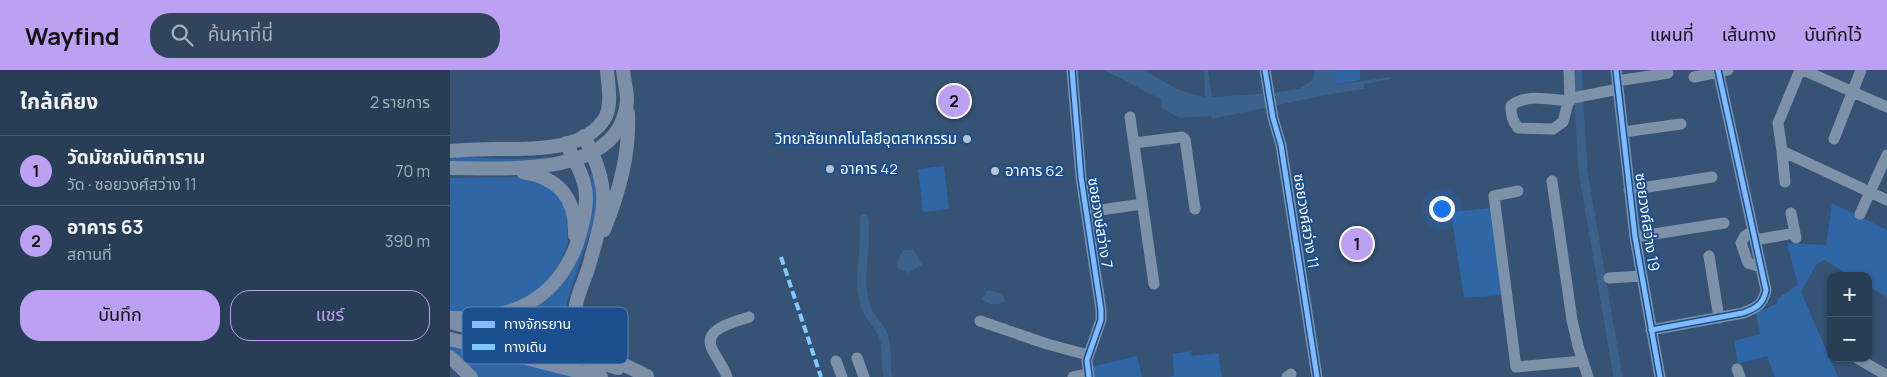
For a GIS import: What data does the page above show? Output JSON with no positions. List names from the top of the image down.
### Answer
{
  "streets": {
    "street": ["ซอยวงศ์สว่าง 11", "ซอยวงศ์สว่าง 19", "ซอยวงษ์สว่าง 7"]
  },
  "places": ["วิทยาลัยเทคโนโลยีอุตสาหกรรม", "อาคาร 42", "อาคาร 62"],
  "legend": ["ทางจักรยาน", "ทางเดิน"],
  "page": {
    "header": "Wayfind",
    "search": "ค้นหาที่นี่",
    "nav": ["แผนที่", "เส้นทาง", "บันทึกไว้"],
    "heading": ["ใกล้เคียง", "2 รายการ"],
    "pins": ["2", "1"],
    "list": [
      {
        "mark": "1",
        "name": "วัดมัชฌันติการาม",
        "note": "วัด · ซอยวงศ์สว่าง 11",
        "value": "70 m"
      },
      {
        "mark": "2",
        "name": "อาคาร 63",
        "note": "สถานที่",
        "value": "390 m"
      }
    ],
    "map_buttons": ["+", "−"],
    "buttons": ["บันทึก", "แชร์"]
  }
}
